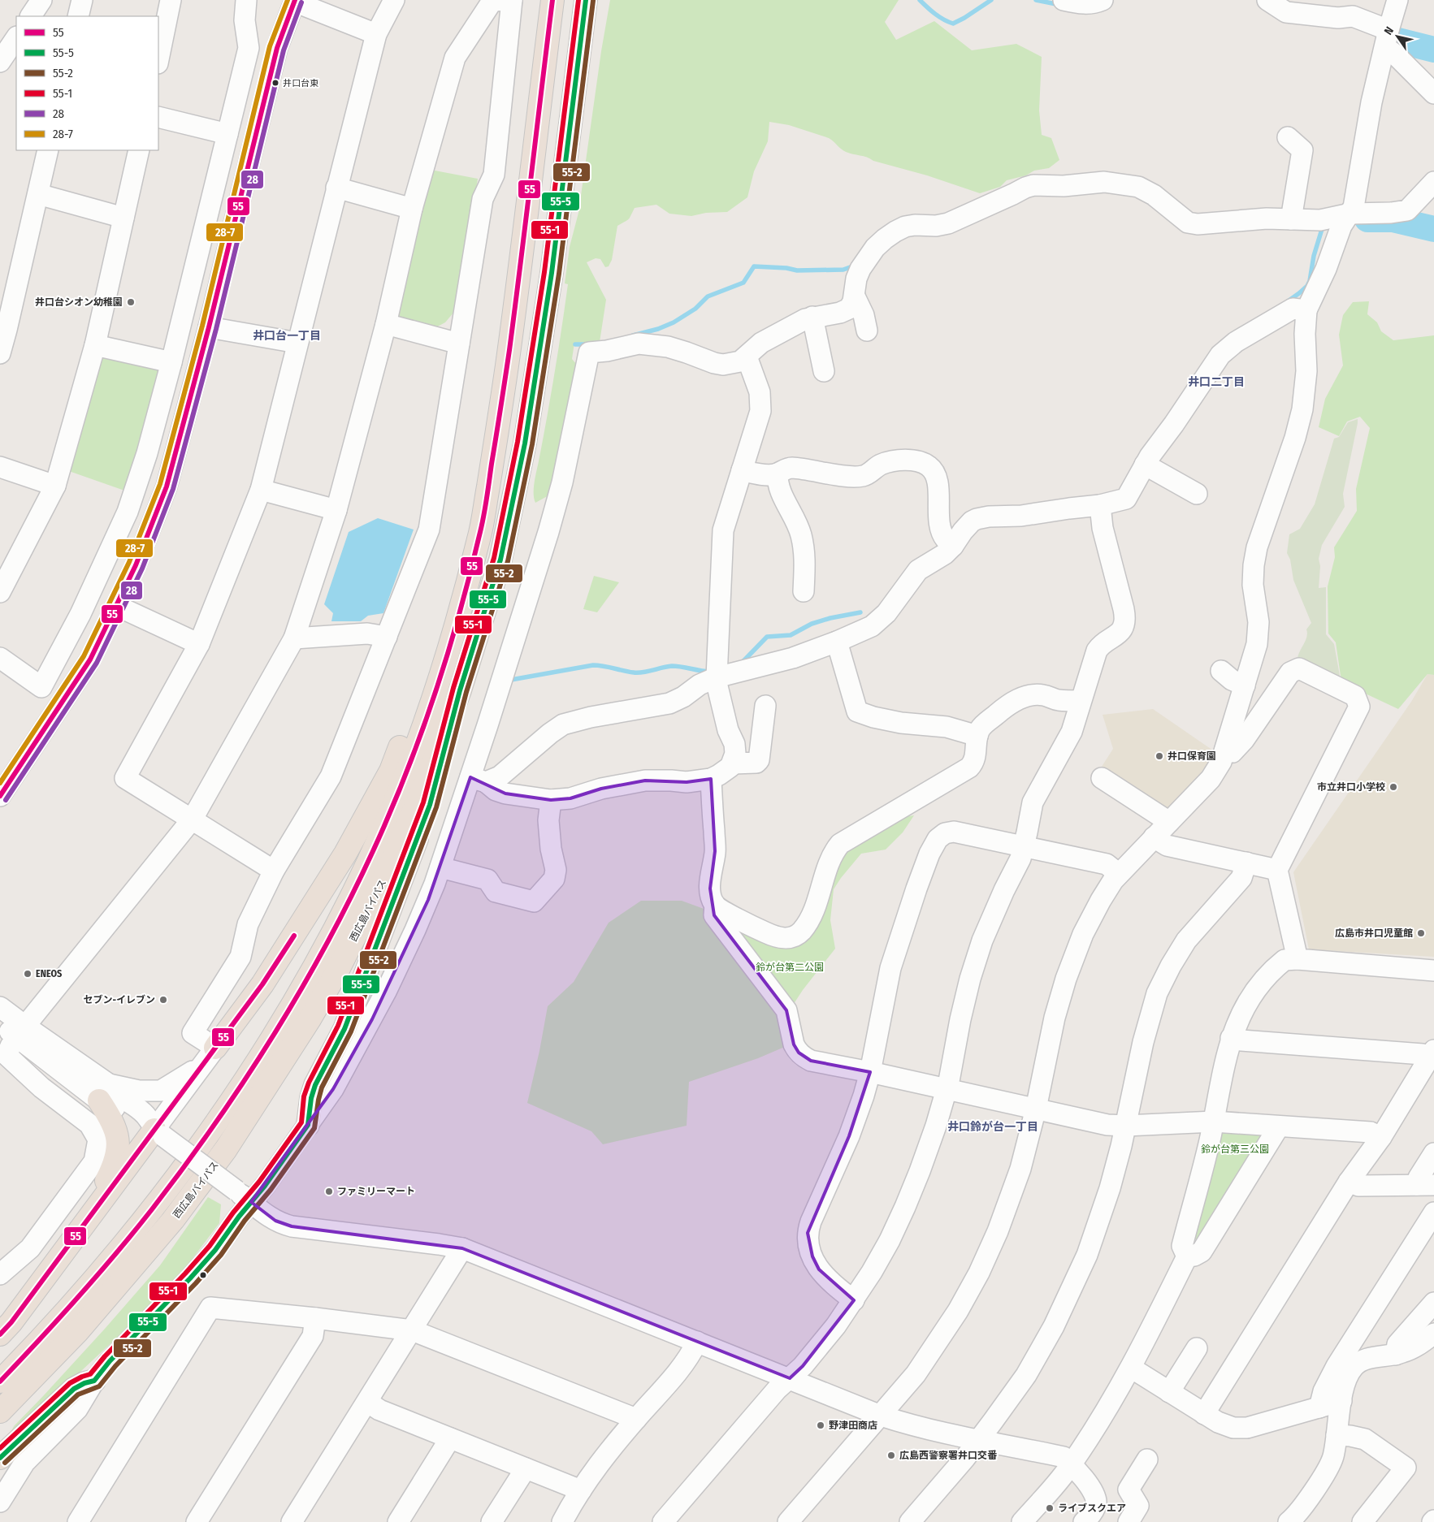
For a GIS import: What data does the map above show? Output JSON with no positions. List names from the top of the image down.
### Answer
{
  "streets": {
    "highway": ["西広島バイパス"]
  },
  "districts": ["井口台一丁目", "井口二丁目", "井口鈴が台一丁目"],
  "parks": ["鈴が台第二公園", "鈴が台第三公園"],
  "places": [
    "井口台東",
    "井口台シオン幼稚園",
    "井口保育園",
    "市立井口小学校",
    "広島市井口児童館",
    "ENEOS",
    "セブン-イレブン",
    "ファミリーマート",
    "野津田商店",
    "広島西警察署井口交番",
    "ライブスクエア"
  ],
  "lines": [
    "transit line 55",
    "transit line 55-5",
    "transit line 55-1",
    "transit line 28-7",
    "transit line 55-2",
    "transit line 28"
  ],
  "legend": [
    "55",
    "55-5",
    "55-2",
    "55-1",
    "28",
    "28-7"
  ],
  "north": "top left"
}
